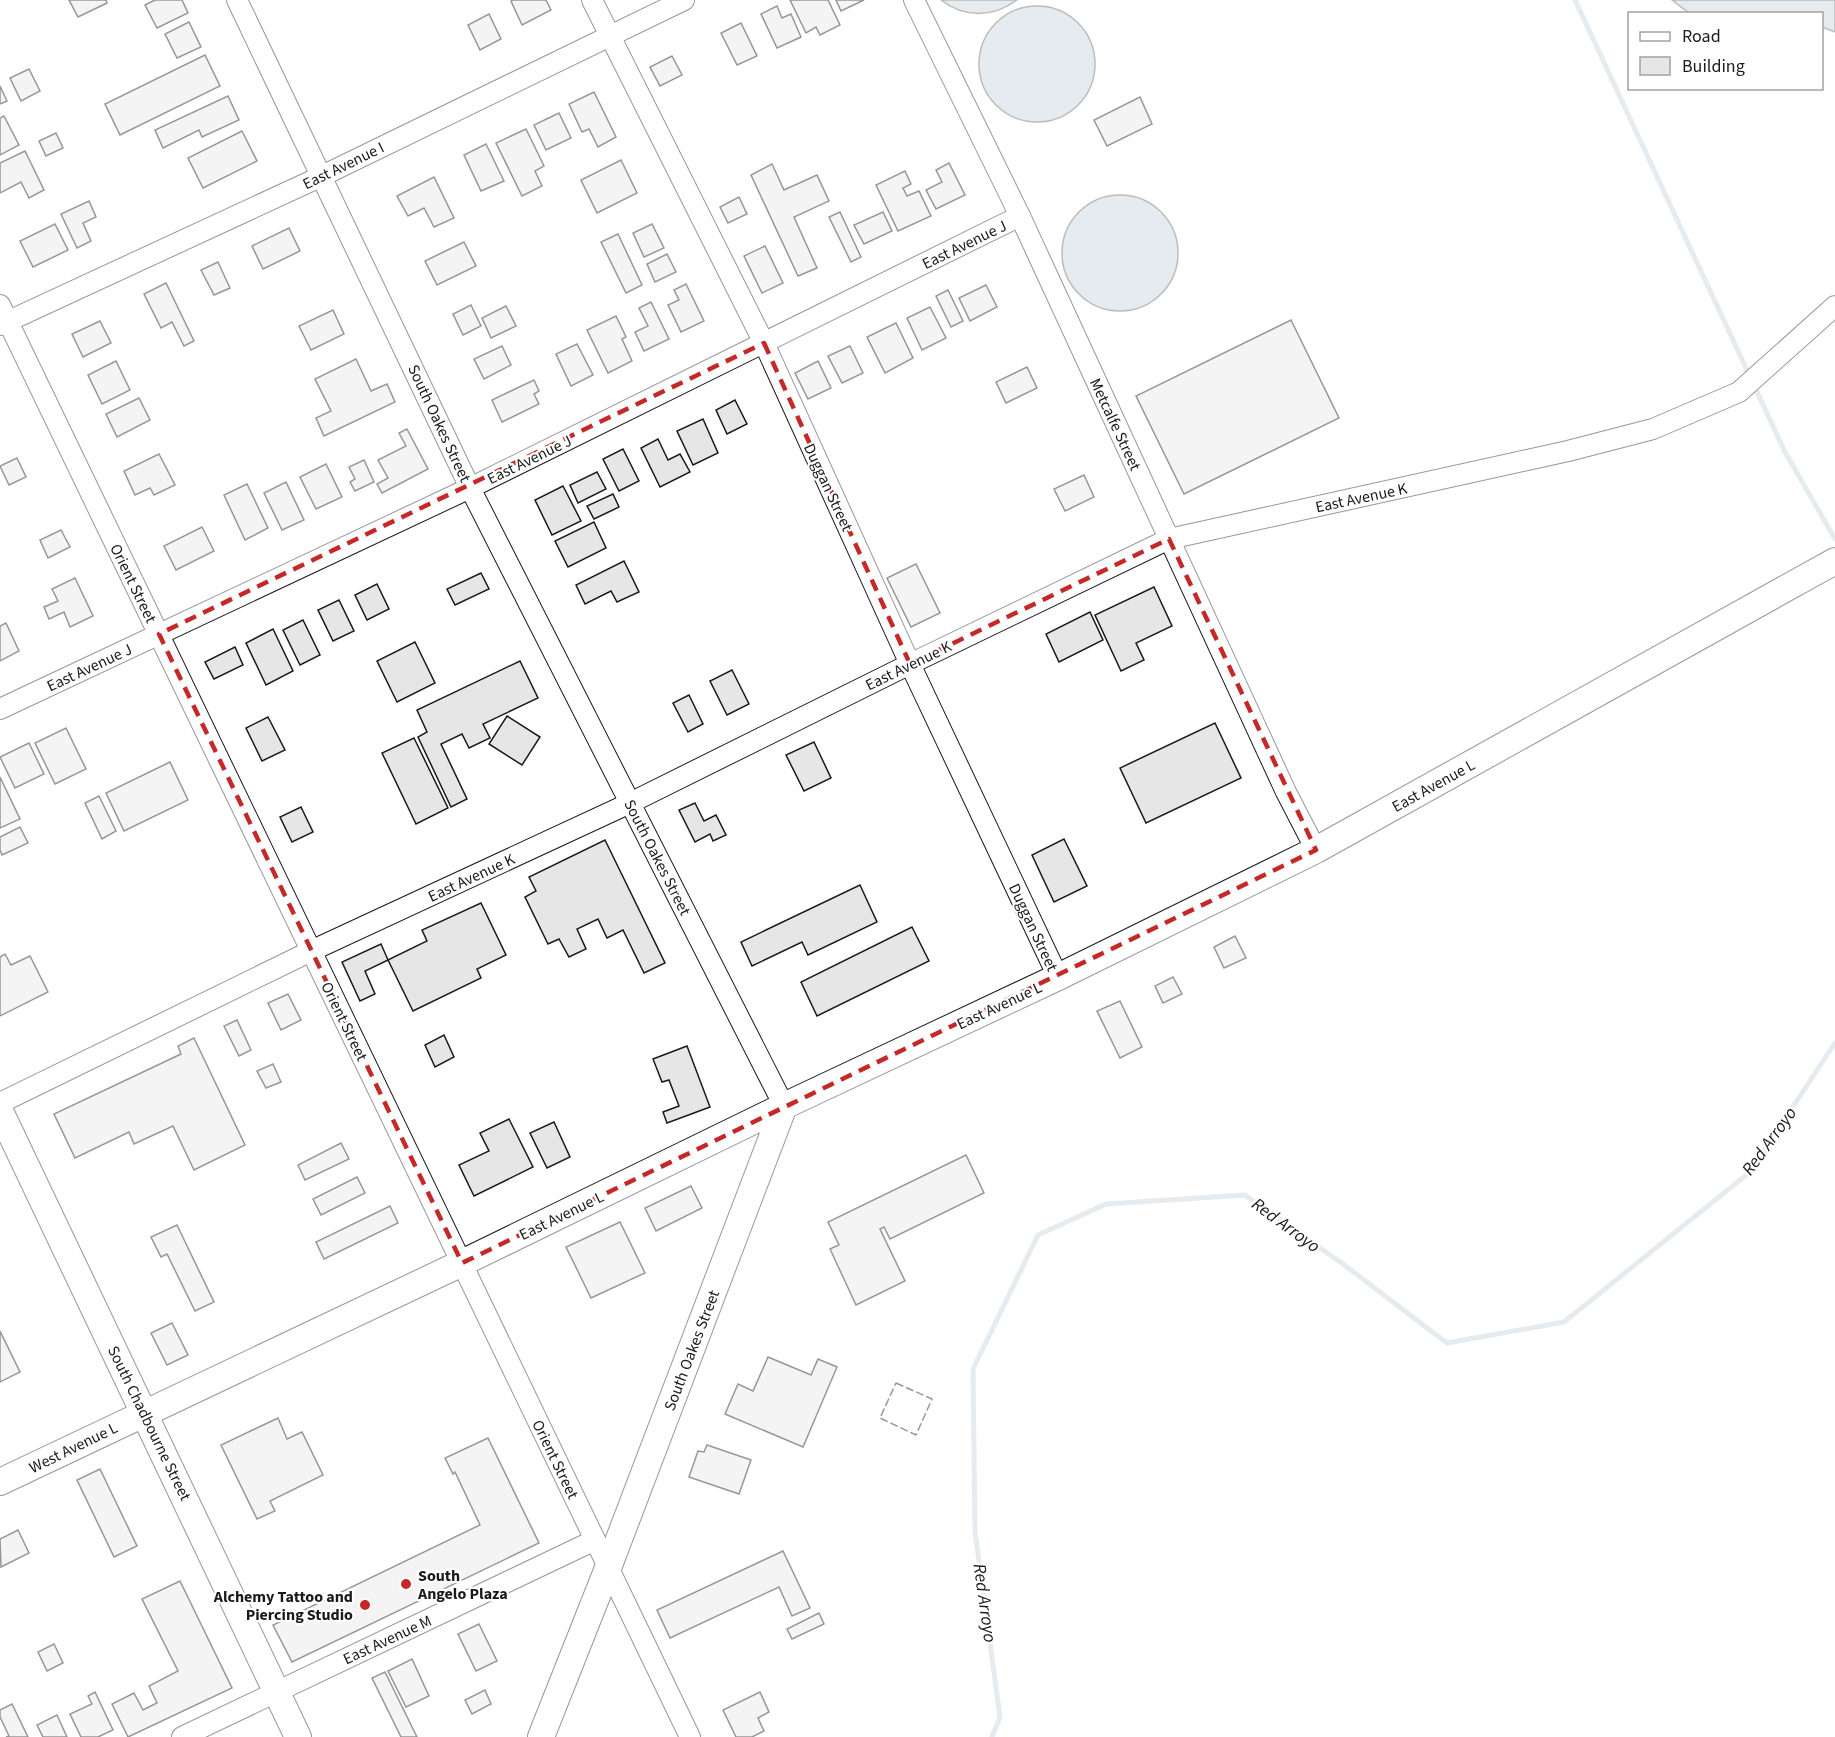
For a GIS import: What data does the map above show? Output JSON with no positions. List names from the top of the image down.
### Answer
{
  "streets": {
    "main road": [
      "South Oakes Street",
      "East Avenue L",
      "South Chadbourne Street",
      "West Avenue L"
    ],
    "street": [
      "East Avenue I",
      "East Avenue J",
      "Metcalfe Street",
      "Duggan Street",
      "East Avenue K",
      "Orient Street",
      "East Avenue M"
    ]
  },
  "crossings": [
    ["East Avenue I", "South Oakes Street"],
    ["East Avenue I", "Duggan Street"],
    ["East Avenue I", "Orient Street"],
    ["East Avenue J", "South Oakes Street"],
    ["East Avenue J", "Metcalfe Street"],
    ["East Avenue J", "Duggan Street"],
    ["East Avenue J", "Orient Street"],
    ["South Oakes Street", "East Avenue K"],
    ["South Oakes Street", "Orient Street"],
    ["South Oakes Street", "East Avenue L"],
    ["Metcalfe Street", "East Avenue K"],
    ["Metcalfe Street", "East Avenue L"],
    ["Duggan Street", "East Avenue K"],
    ["Duggan Street", "East Avenue L"],
    ["East Avenue K", "Orient Street"],
    ["Orient Street", "East Avenue L"],
    ["Orient Street", "East Avenue M"],
    ["East Avenue L", "South Chadbourne Street"],
    ["East Avenue L", "West Avenue L"],
    ["South Chadbourne Street", "West Avenue L"],
    ["South Chadbourne Street", "East Avenue M"]
  ],
  "water": ["Red Arroyo"],
  "places": ["South Angelo Plaza", "Alchemy Tattoo and Piercing Studio"],
  "legend": ["Road", "Building"]
}
